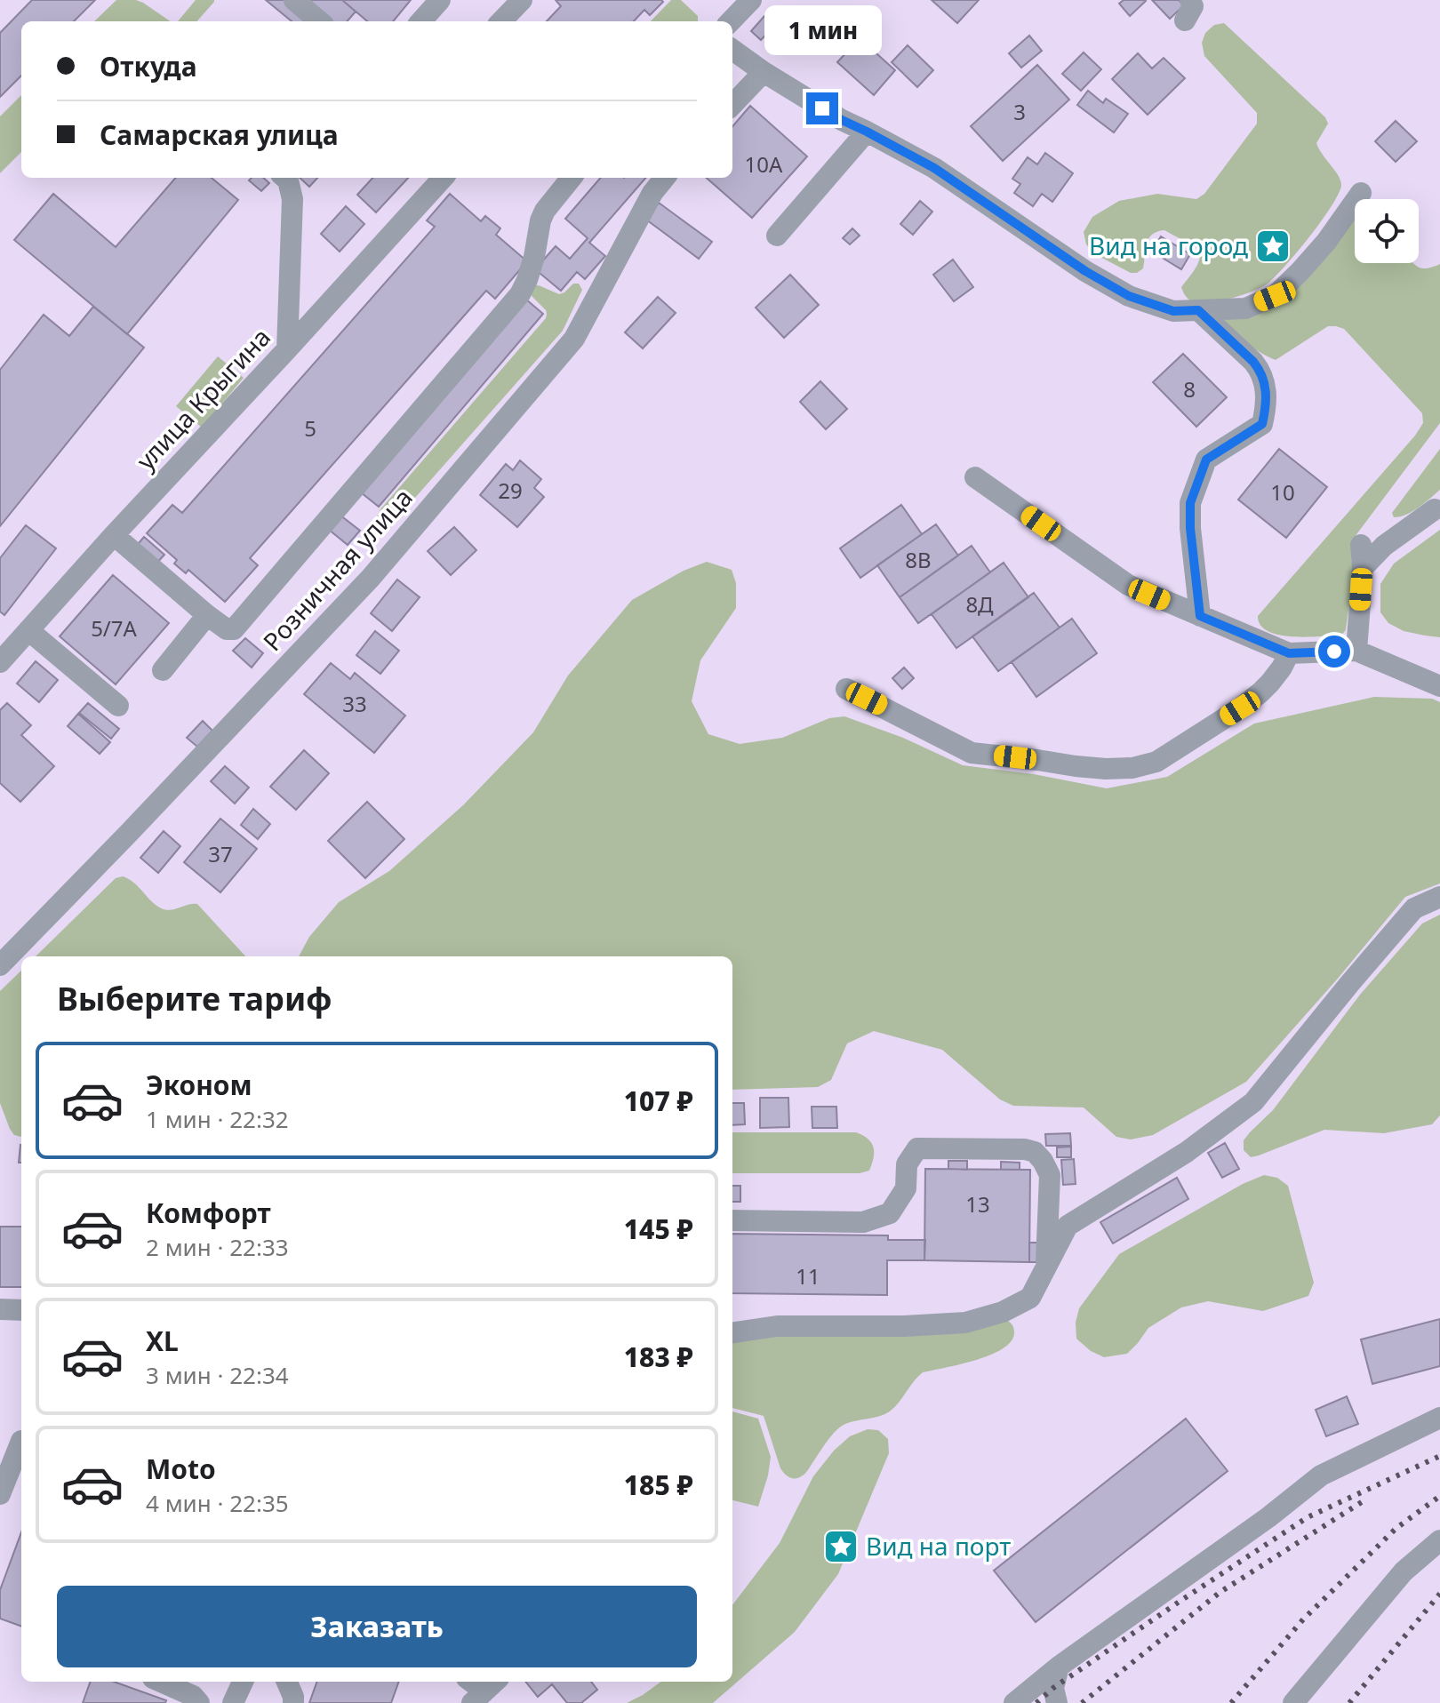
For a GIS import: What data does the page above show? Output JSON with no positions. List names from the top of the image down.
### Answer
{
  "streets": {
    "street": ["улица Крыгина", "Розничная улица"]
  },
  "places": {
    "place": ["Вид на город", "Вид на порт"]
  },
  "house_numbers": [
    "3",
    "10А",
    "8",
    "5",
    "29",
    "10",
    "8В",
    "8Д",
    "5/7А",
    "33",
    "37",
    "13",
    "11"
  ],
  "page": {
    "bubble": "1 мин",
    "banner": ["Откуда", "Самарская улица"],
    "heading": "Выберите тариф",
    "list": [
      {
        "name": "Эконом",
        "note": "1 мин · 22:32",
        "value": "107 ₽"
      },
      {
        "name": "Комфорт",
        "note": "2 мин · 22:33",
        "value": "145 ₽"
      },
      {
        "name": "XL",
        "note": "3 мин · 22:34",
        "value": "183 ₽"
      },
      {
        "name": "Moto",
        "note": "4 мин · 22:35",
        "value": "185 ₽"
      }
    ],
    "buttons": "Заказать"
  }
}
